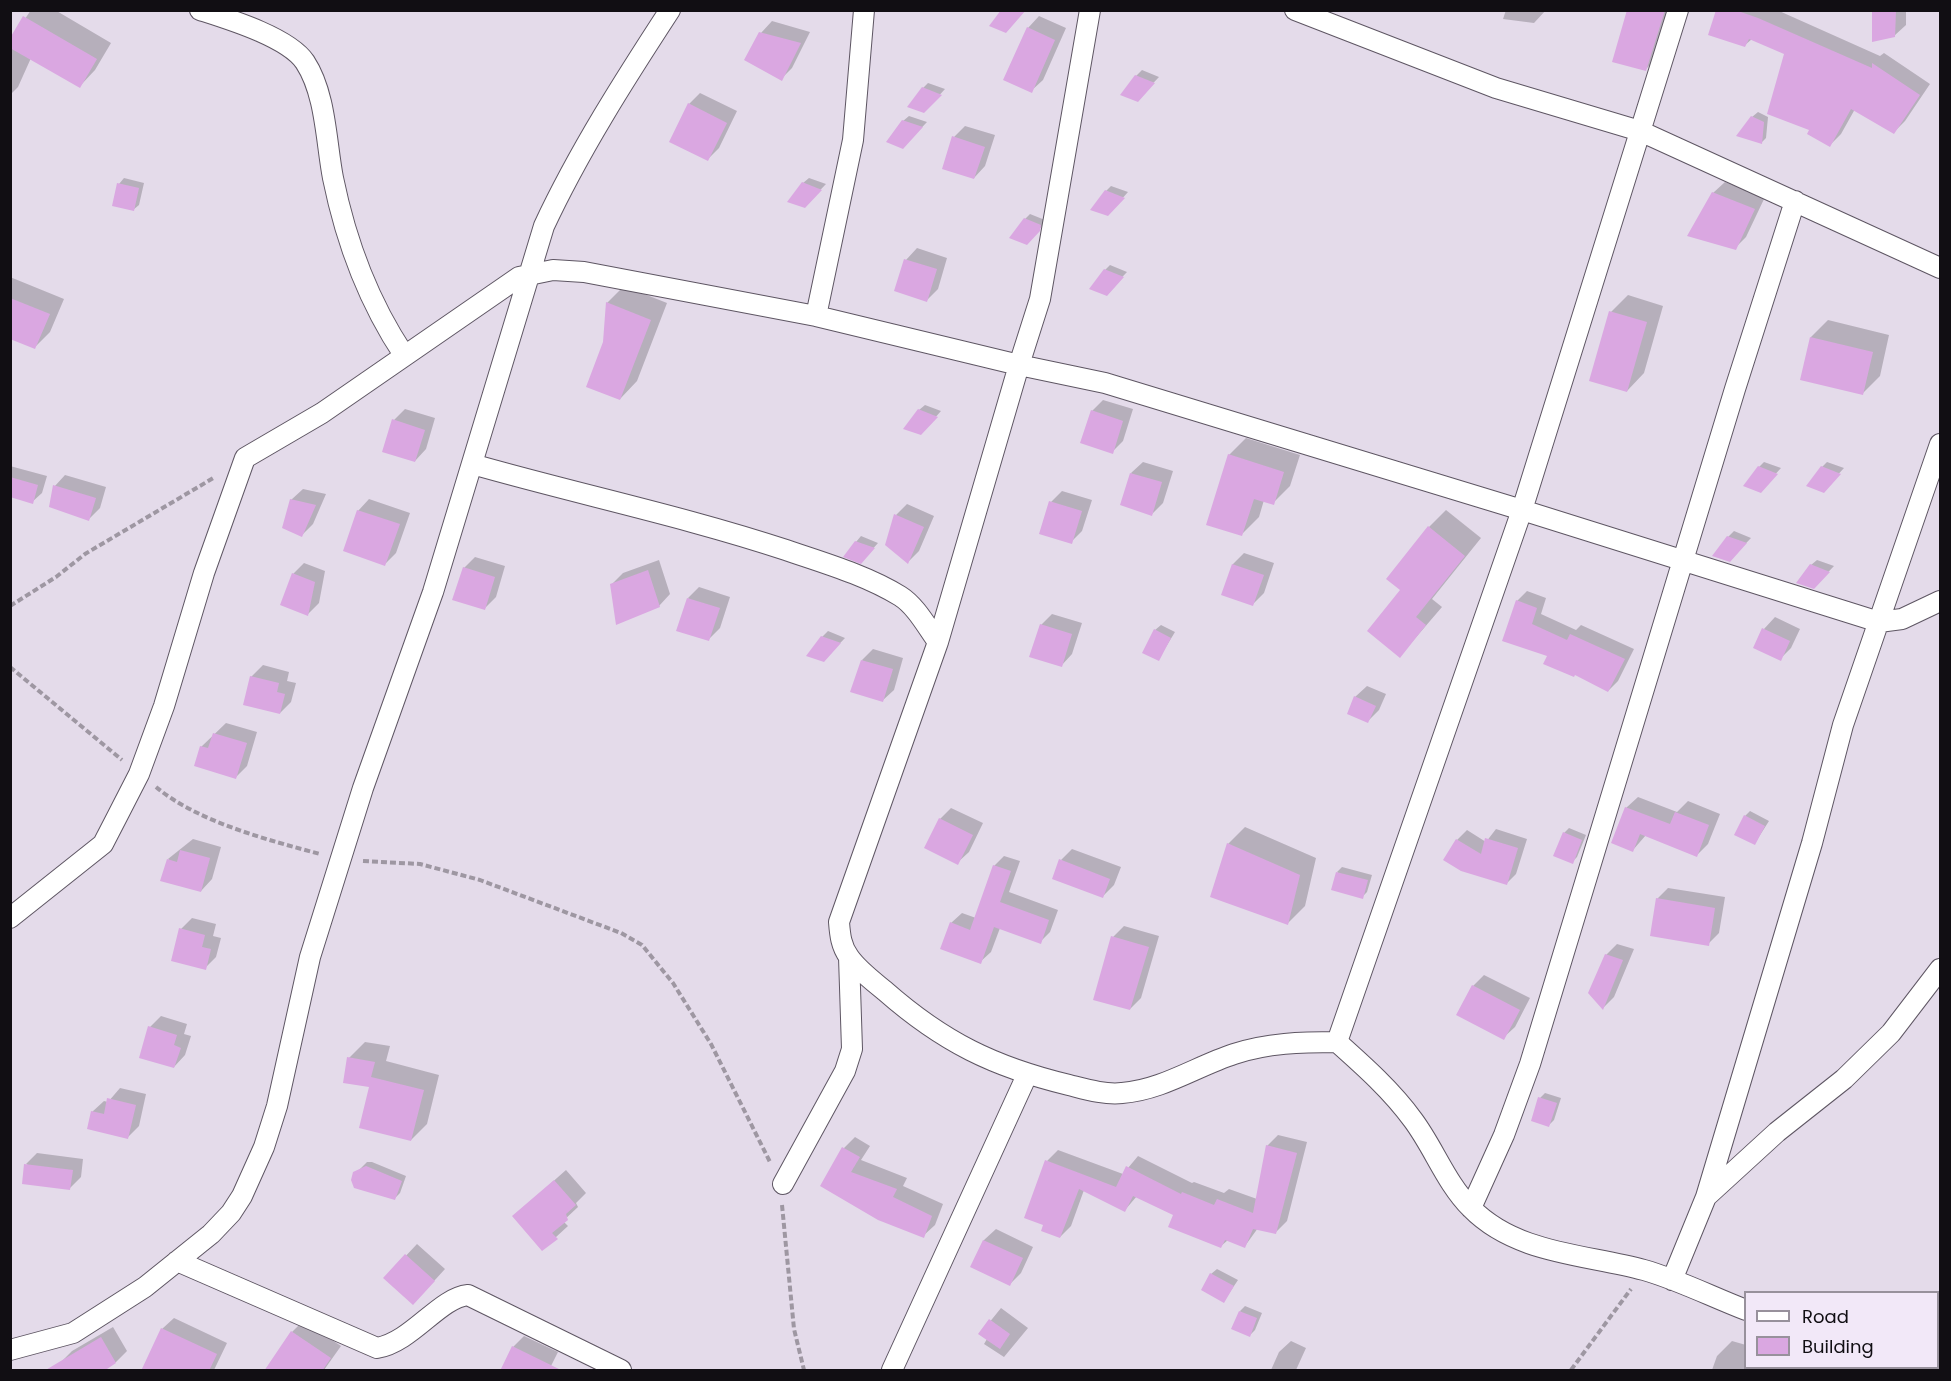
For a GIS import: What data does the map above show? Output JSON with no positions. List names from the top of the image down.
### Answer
{
  "legend": ["Road", "Building"]
}
